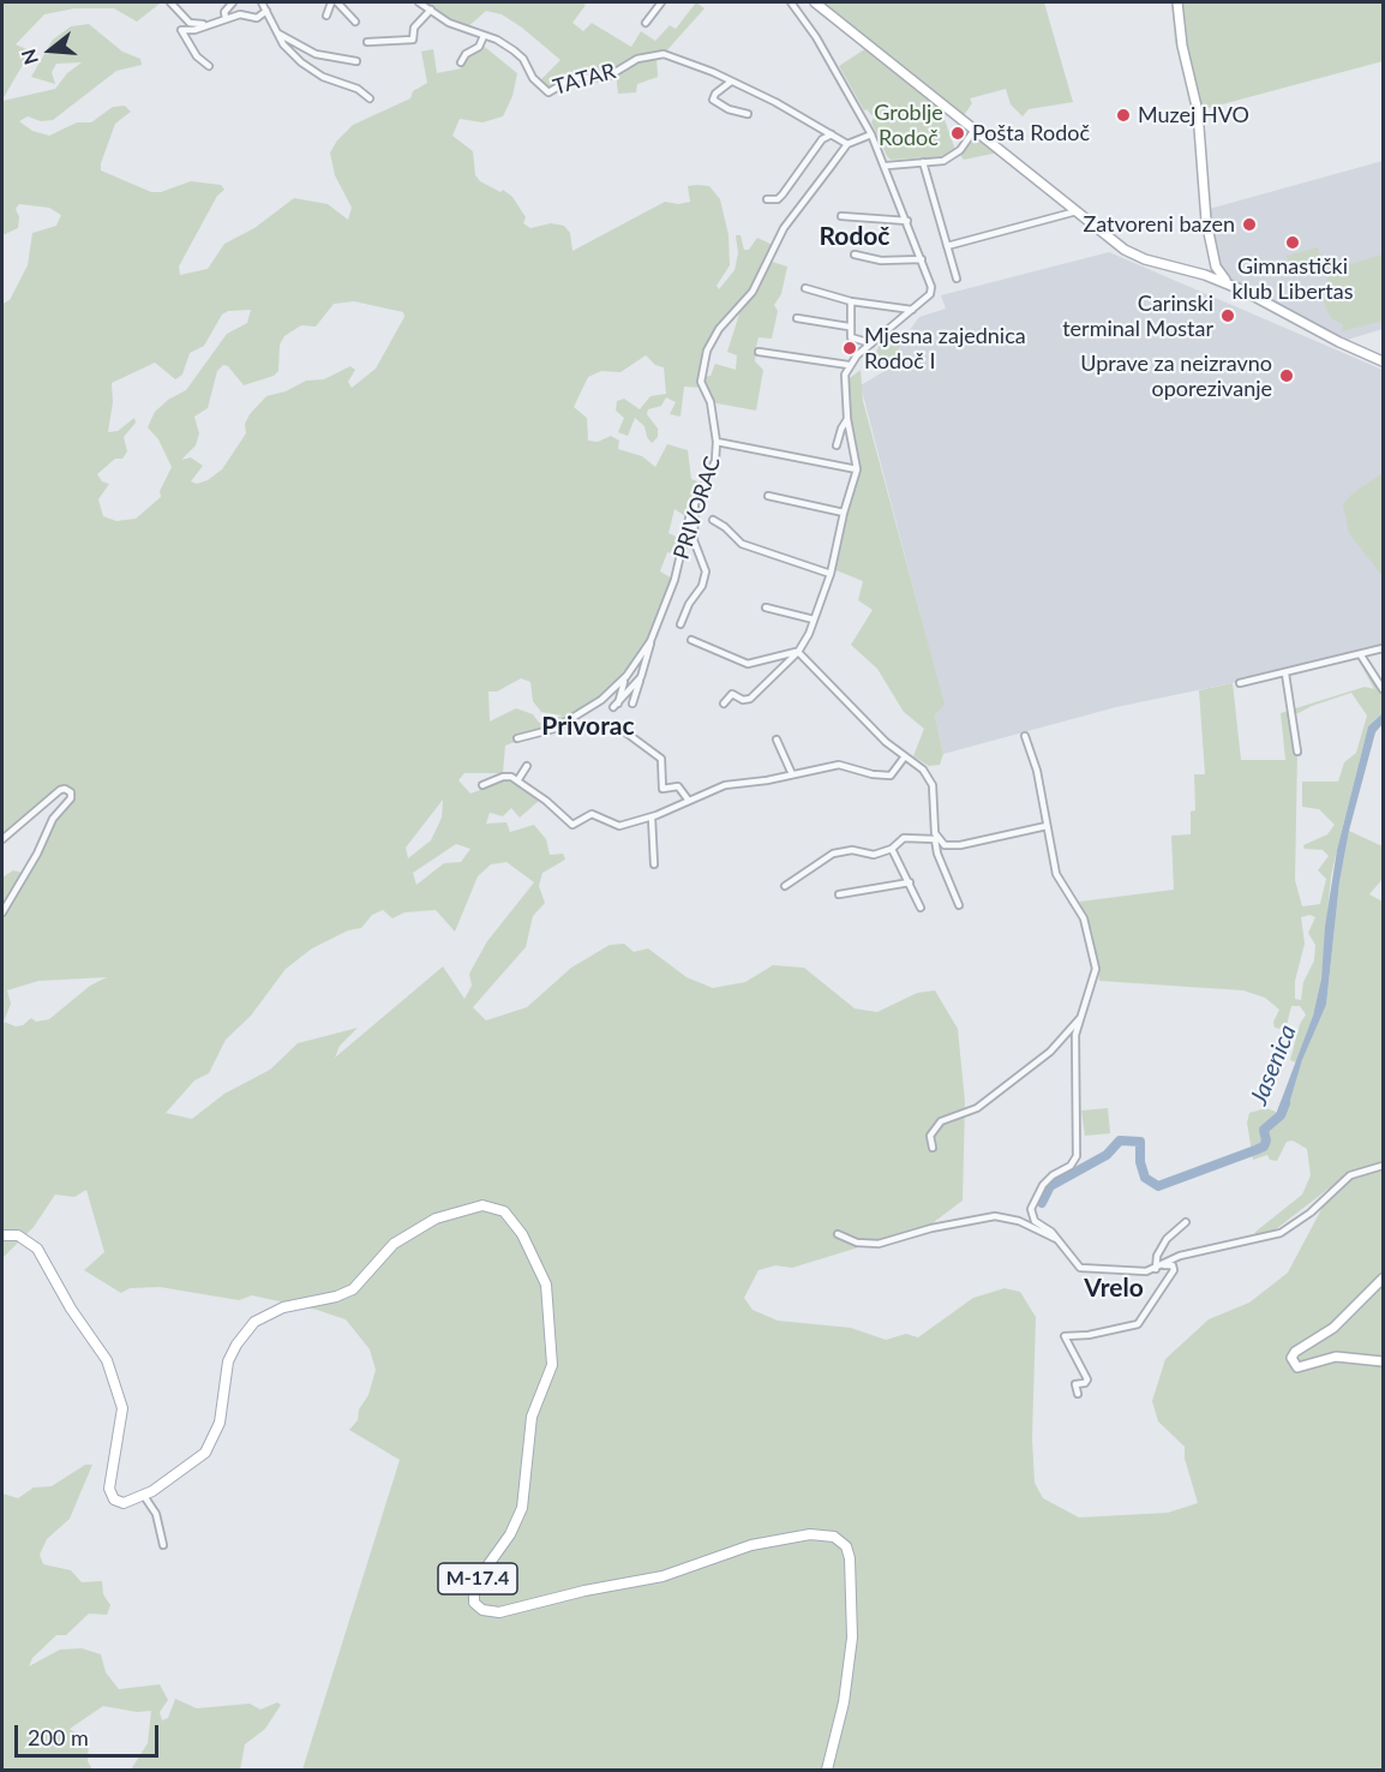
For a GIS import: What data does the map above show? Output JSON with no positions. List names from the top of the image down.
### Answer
{
  "streets": {
    "main road": ["M-17.4"],
    "street": ["TATAR", "PRIVORAC"]
  },
  "crossings": [
    ["TATAR", "PRIVORAC"]
  ],
  "districts": ["Rodoč", "Privorac", "Vrelo"],
  "water": ["Jasenica"],
  "parks": ["Groblje Rodoč"],
  "places": [
    "Muzej HVO",
    "Pošta Rodoč",
    "Zatvoreni bazen",
    "Gimnastički klub Libertas",
    "Carinski terminal Mostar",
    "Mjesna zajednica Rodoč I",
    "Uprave za neizravno oporezivanje"
  ],
  "scale_bar": "200 m",
  "north": "left"
}
